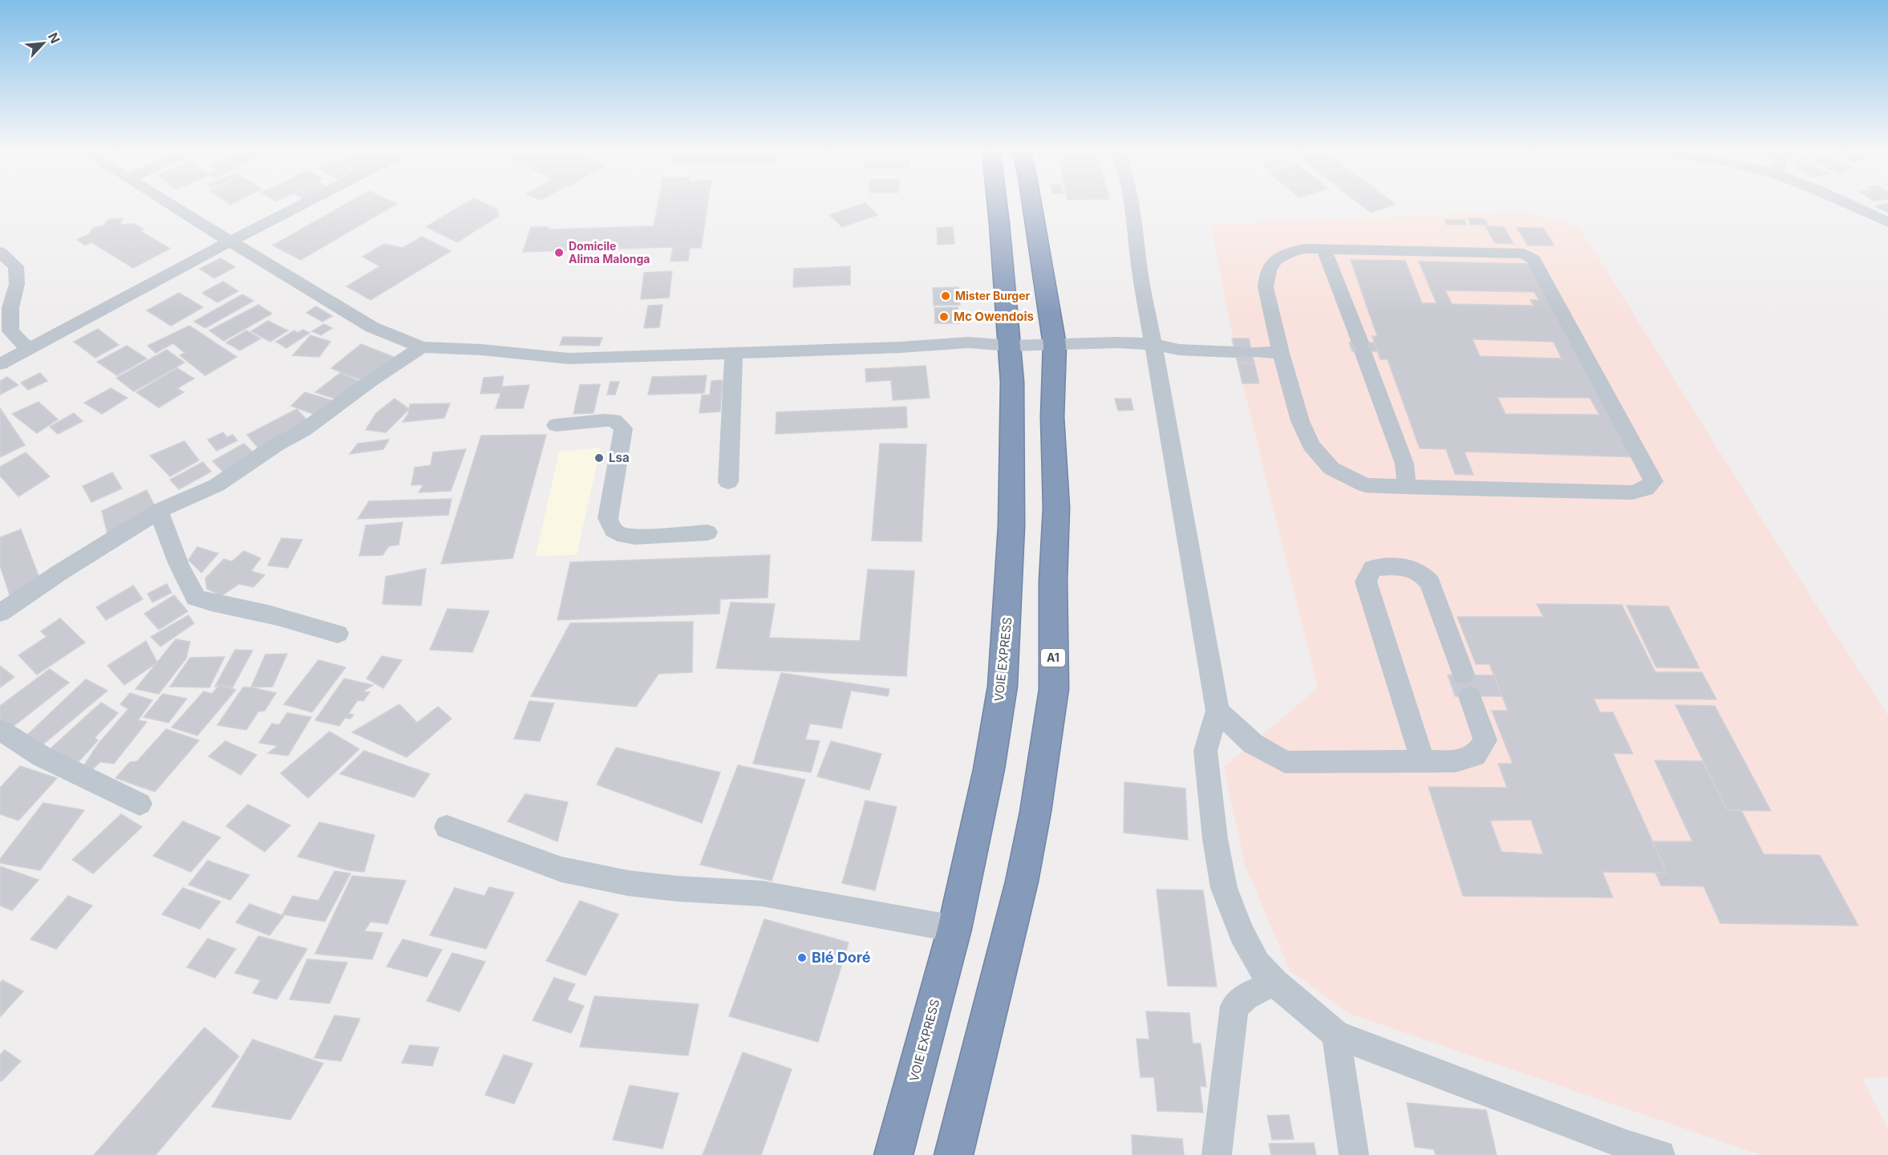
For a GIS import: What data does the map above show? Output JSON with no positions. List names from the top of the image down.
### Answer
{
  "streets": {
    "highway": ["A1", "VOIE EXPRESS"]
  },
  "places": [
    "Domicile Alima Malonga",
    "Mister Burger",
    "Mc Owendois",
    "Lsa",
    "Blé Doré"
  ],
  "north": "top right"
}
